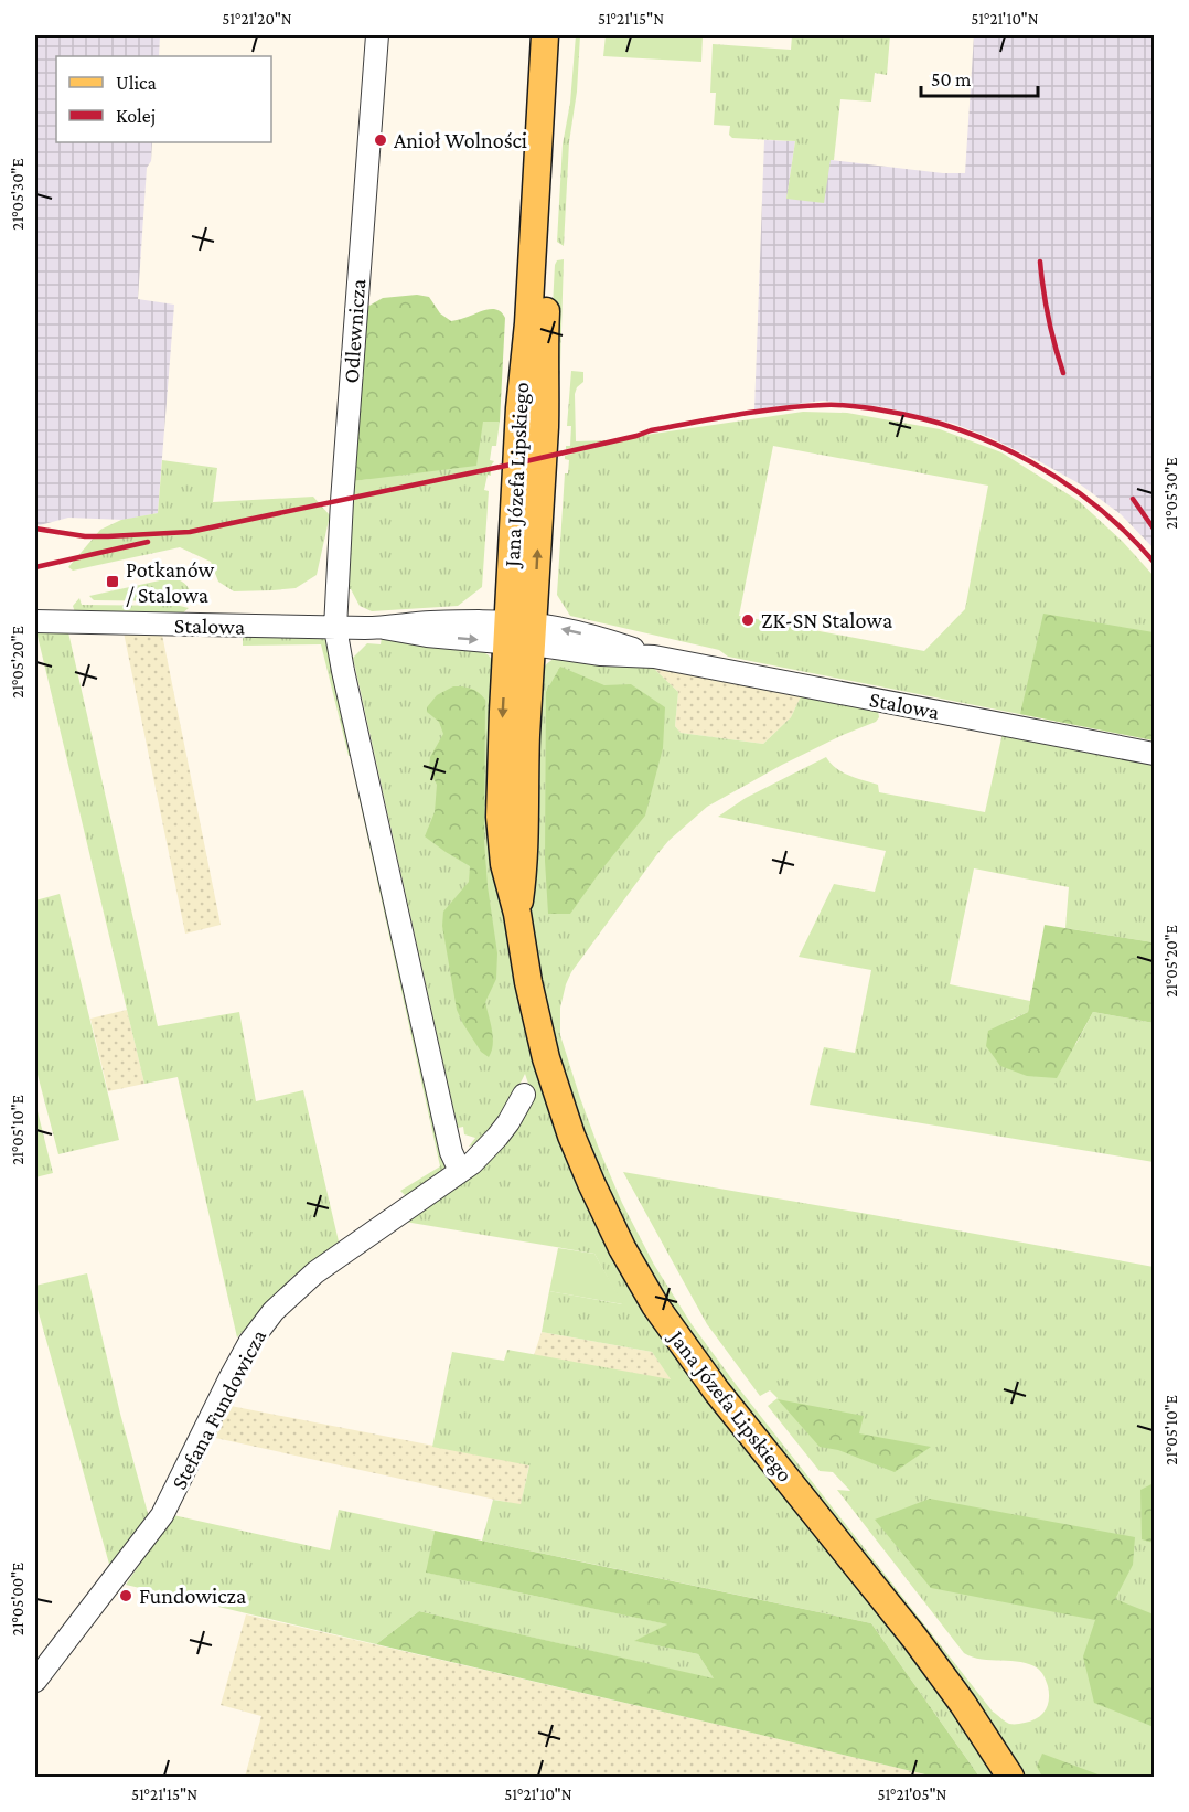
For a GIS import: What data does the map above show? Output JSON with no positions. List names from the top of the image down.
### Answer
{
  "streets": {
    "main road": ["Jana Józefa Lipskiego"],
    "street": ["Odlewnicza", "Stalowa", "Stefana Fundowicza"]
  },
  "crossings": [
    ["Odlewnicza", "Stalowa"],
    ["Odlewnicza", "Stefana Fundowicza"],
    ["Jana Józefa Lipskiego", "Stalowa"]
  ],
  "places": {
    "other": ["Anioł Wolności", "ZK-SN Stalowa", "Fundowicza"],
    "transit": ["Potkanów / Stalowa"]
  },
  "legend": ["Ulica", "Kolej"],
  "scale_bar": "50 m",
  "coordinates": [
    "51°21'20\"N",
    "51°21'15\"N",
    "51°21'10\"N",
    "21°05'30\"E",
    "21°05'20\"E",
    "21°05'10\"E",
    "21°05'00\"E",
    "51°21'05\"N"
  ]
}
